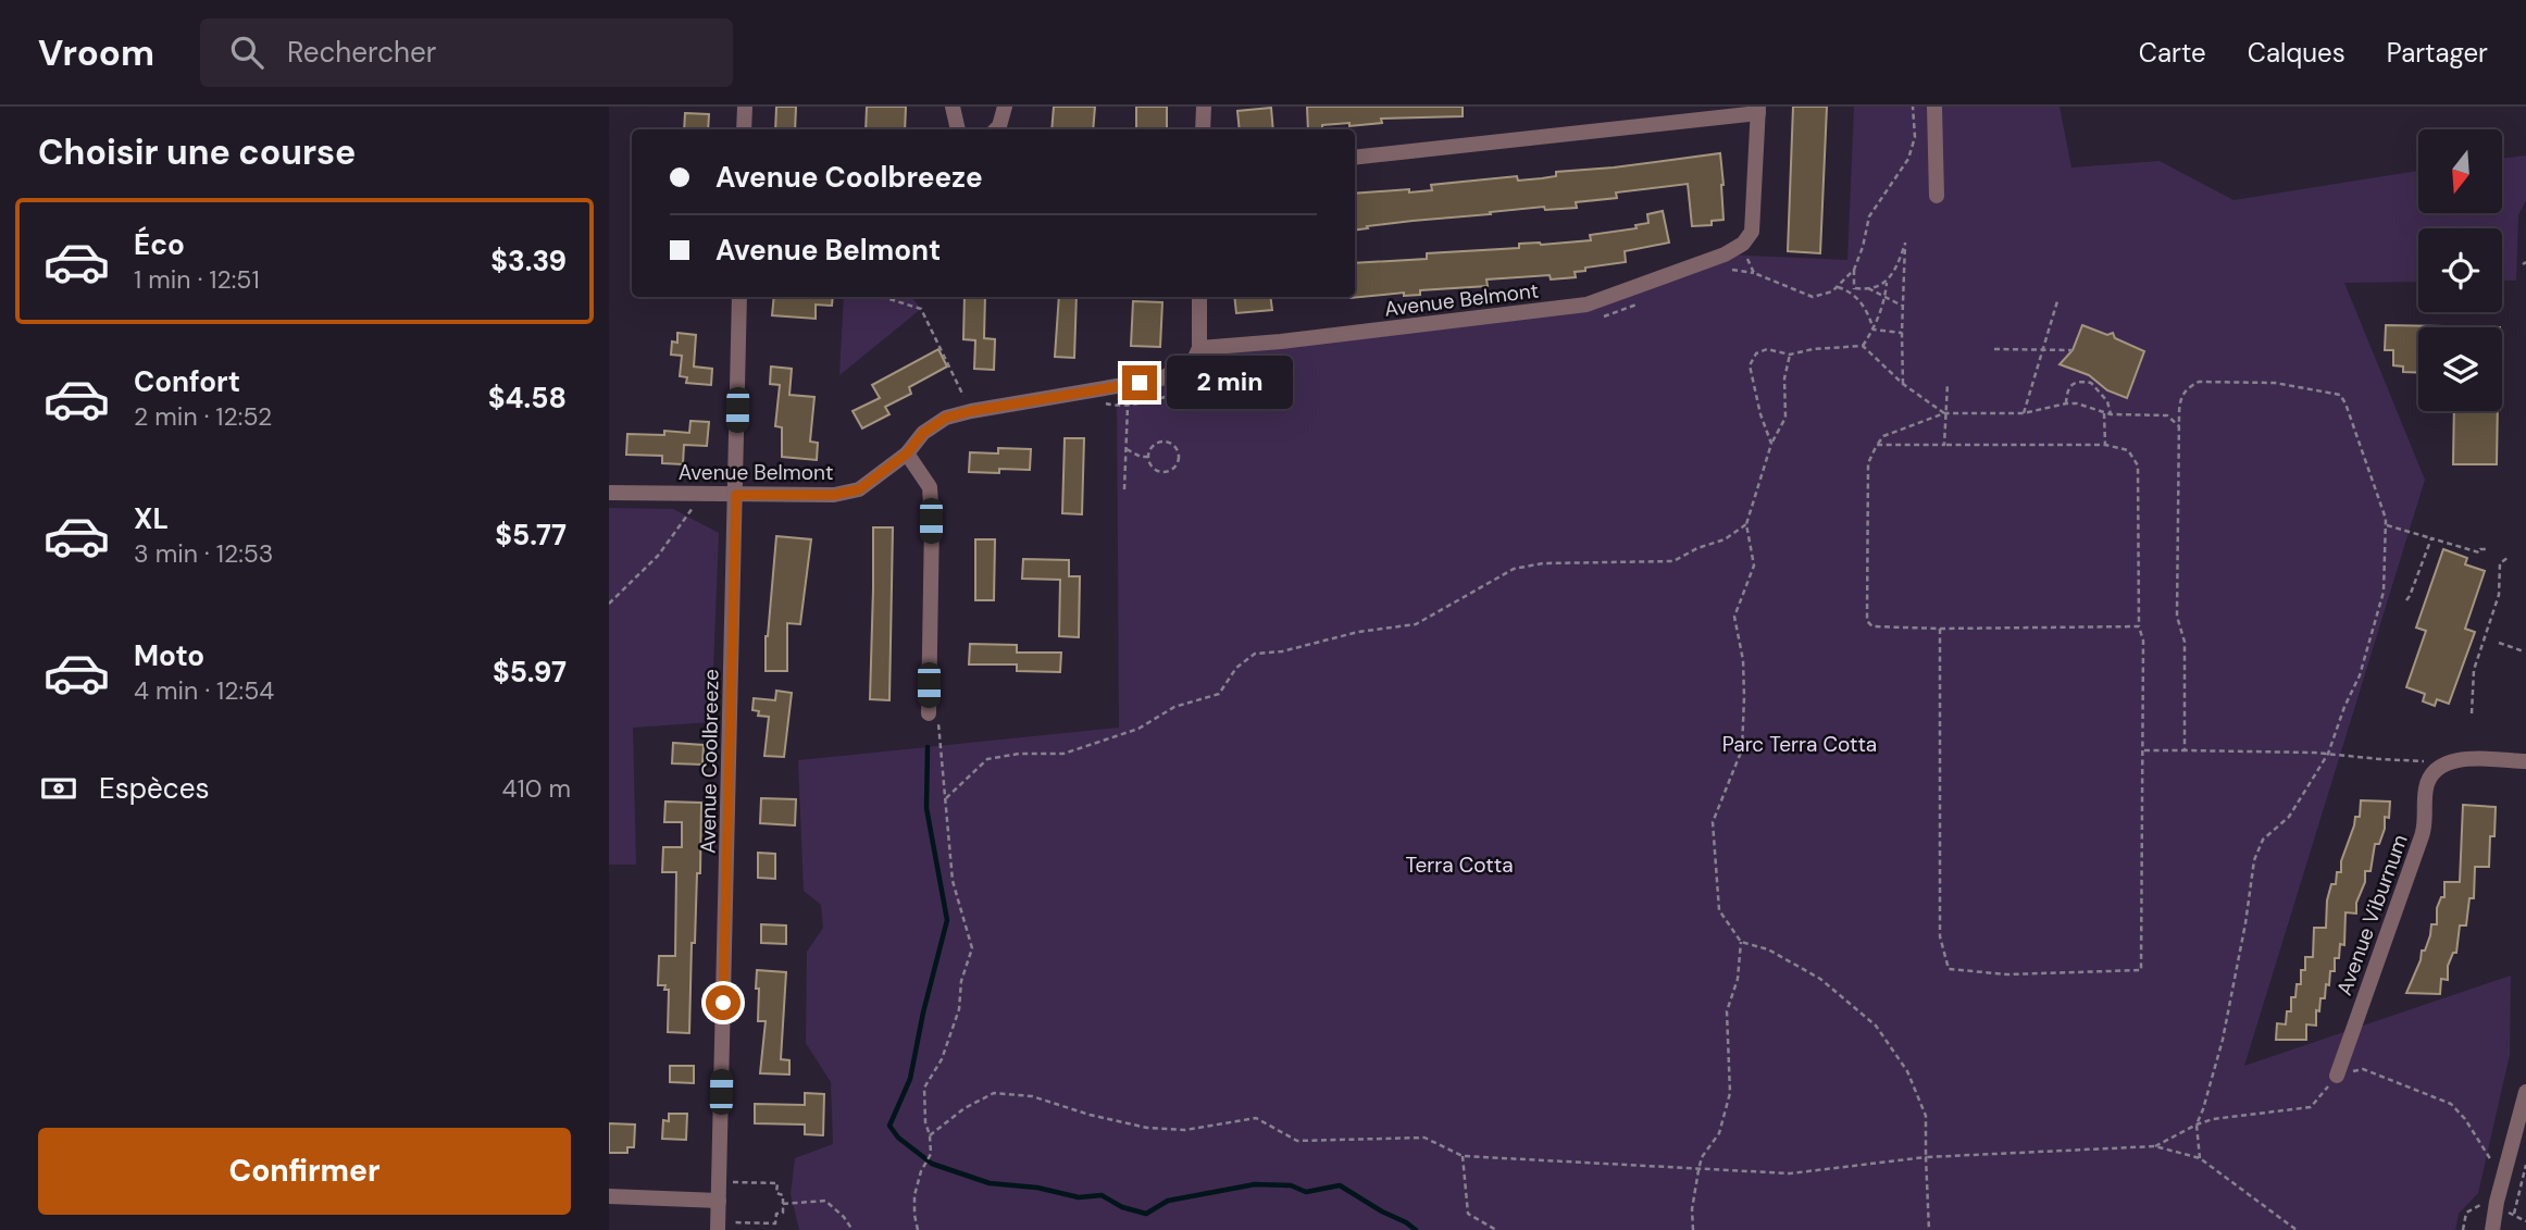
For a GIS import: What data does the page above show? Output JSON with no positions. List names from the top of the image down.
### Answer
{
  "streets": {
    "street": ["Avenue Belmont", "Avenue Coolbreeze", "Avenue Viburnum"]
  },
  "crossings": [
    ["Avenue Belmont", "Avenue Coolbreeze"]
  ],
  "parks": ["Parc Terra Cotta", "Terra Cotta"],
  "north": "bottom",
  "page": {
    "header": "Vroom",
    "search": "Rechercher",
    "nav": ["Carte", "Calques", "Partager"],
    "heading": "Choisir une course",
    "banner": ["Avenue Coolbreeze", "Avenue Belmont"],
    "list": [
      {
        "name": "Éco",
        "note": "1 min · 12:51",
        "value": "$3.39"
      },
      {
        "name": "Confort",
        "note": "2 min · 12:52",
        "value": "$4.58"
      },
      {
        "name": "XL",
        "note": "3 min · 12:53",
        "value": "$5.77"
      },
      {
        "name": "Moto",
        "note": "4 min · 12:54",
        "value": "$5.97"
      }
    ],
    "bubble": "2 min",
    "pay": ["Espèces", "410 m"],
    "buttons": "Confirmer"
  }
}
